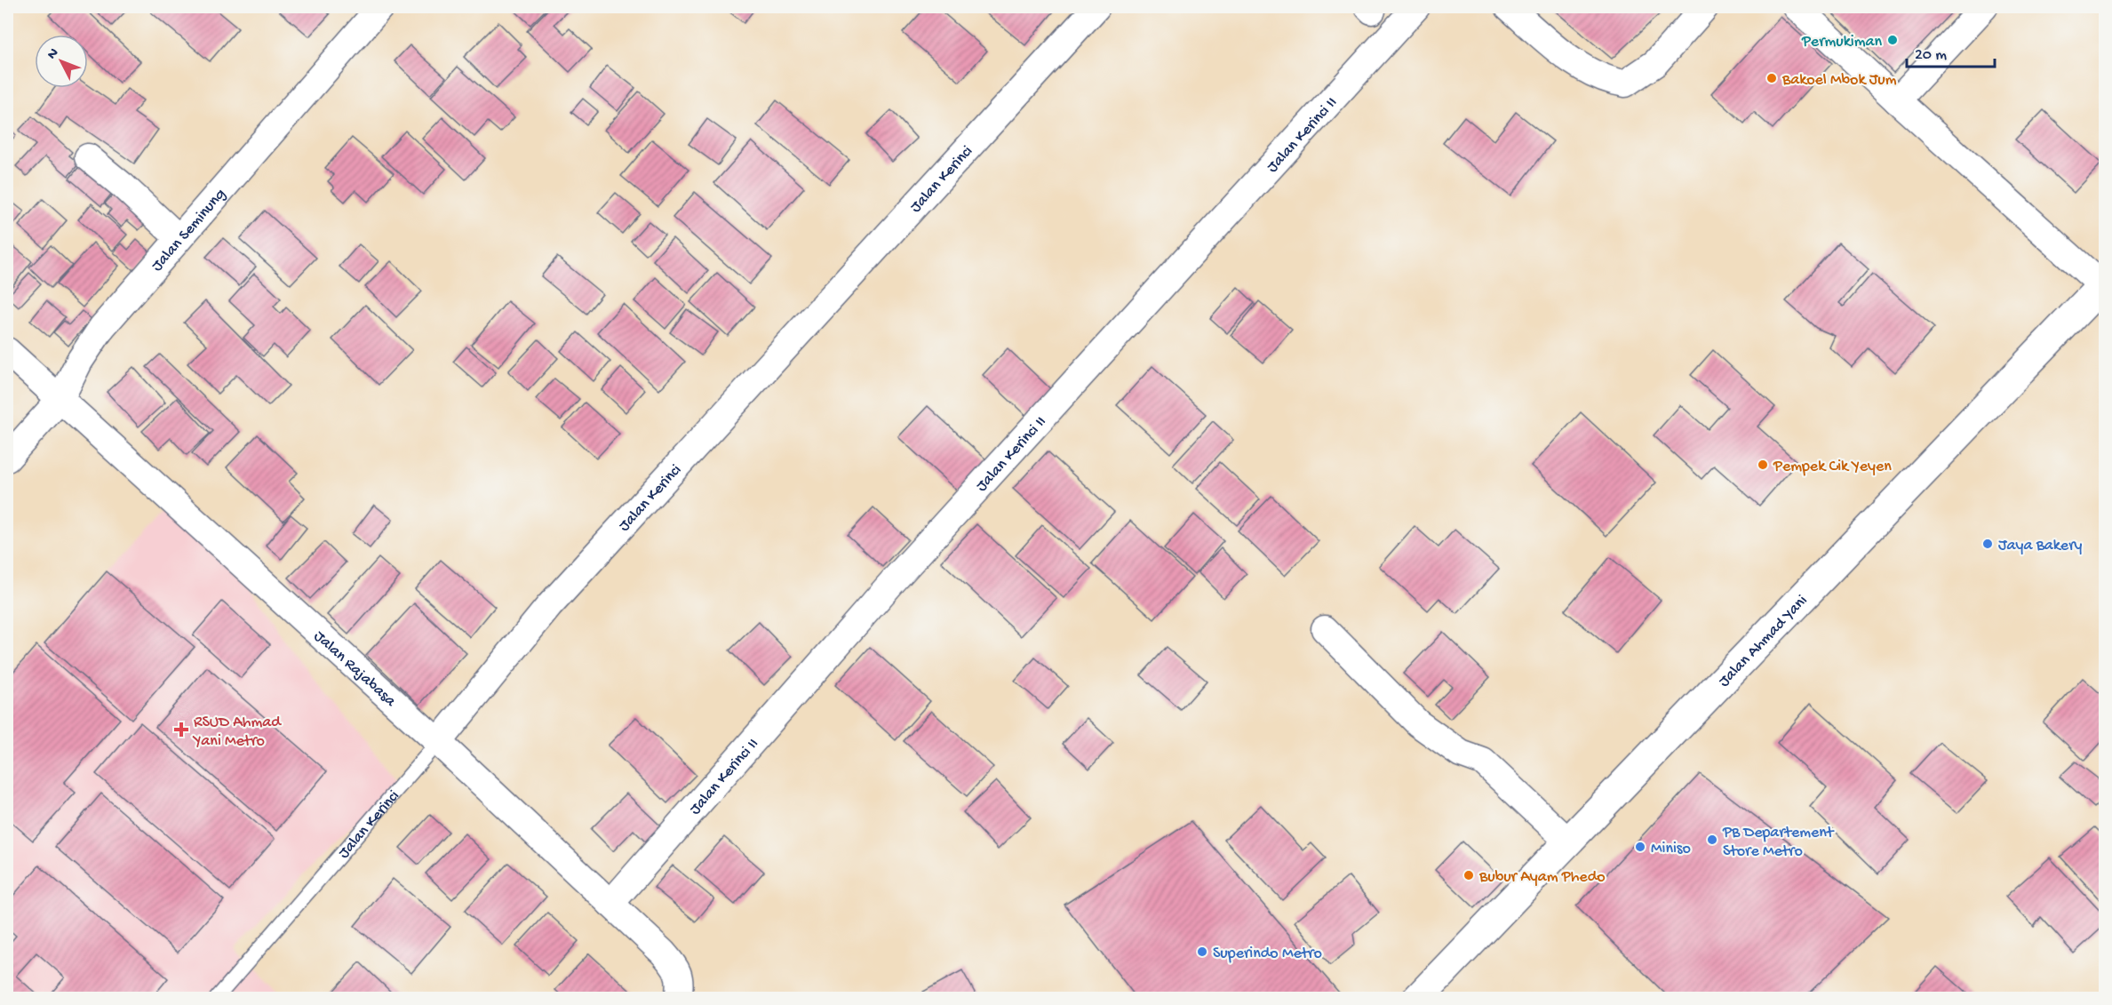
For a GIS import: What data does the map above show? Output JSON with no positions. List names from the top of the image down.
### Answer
{
  "streets": {
    "main road": ["Jalan Ahmad Yani"],
    "street": [
      "Jalan Kerinci II",
      "Jalan Kerinci",
      "Jalan Seminung",
      "Jalan Rajabasa"
    ]
  },
  "crossings": [
    ["Jalan Kerinci II", "Jalan Rajabasa"],
    ["Jalan Kerinci", "Jalan Rajabasa"],
    ["Jalan Seminung", "Jalan Rajabasa"]
  ],
  "places": {
    "other": [
      "Permukiman",
      "Bakoel Mbok Jum",
      "Pempek Cik Yeyen",
      "Jaya Bakery",
      "PB Departement Store Metro",
      "Miniso",
      "Bubur Ayam Phedo",
      "Superindo Metro"
    ],
    "health": ["RSUD Ahmad Yani Metro"]
  },
  "scale_bar": "20 m",
  "north": "top left"
}
